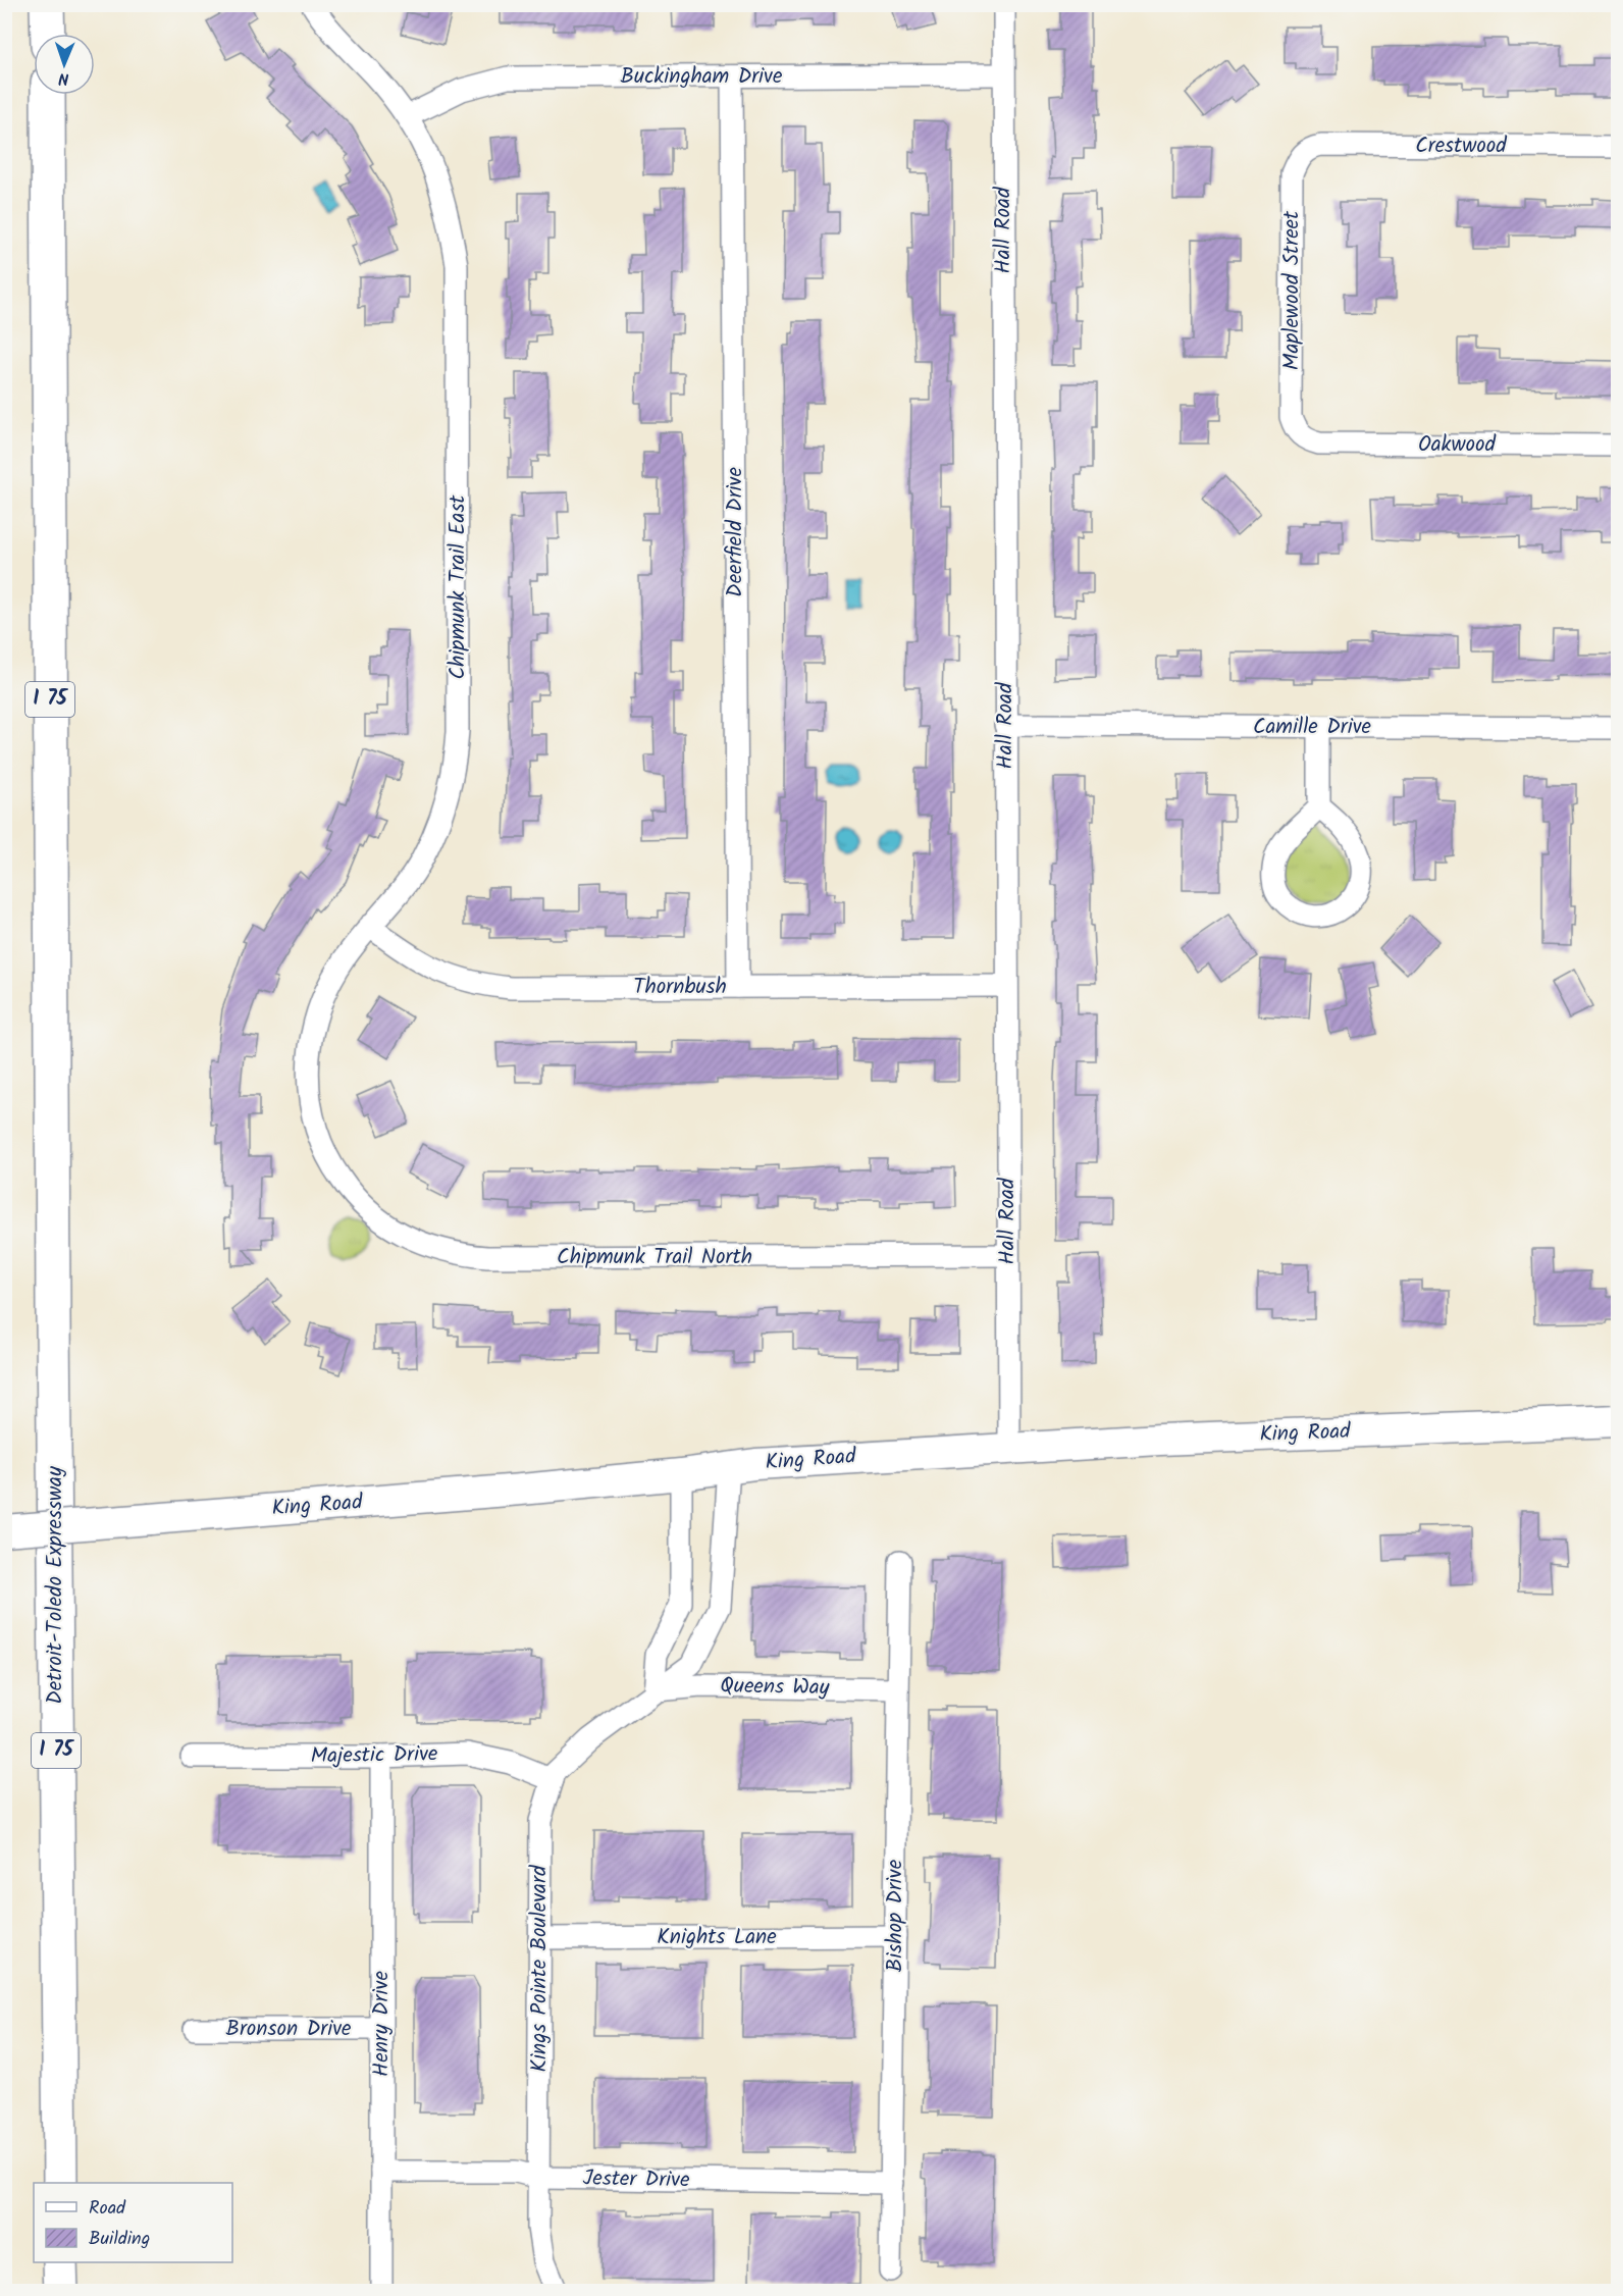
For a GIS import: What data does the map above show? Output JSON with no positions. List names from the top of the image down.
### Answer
{
  "streets": {
    "highway": ["I 75", "Detroit-Toledo Expressway"],
    "main road": ["King Road"],
    "street": [
      "Buckingham Drive",
      "Crestwood",
      "Hall Road",
      "Maplewood Street",
      "Oakwood",
      "Deerfield Drive",
      "Chipmunk Trail East",
      "Camille Drive",
      "Thornbush",
      "Chipmunk Trail North",
      "Queens Way",
      "Majestic Drive",
      "Bishop Drive",
      "Knights Lane",
      "Kings Pointe Boulevard",
      "Henry Drive",
      "Bronson Drive",
      "Jester Drive"
    ]
  },
  "crossings": [
    ["Buckingham Drive", "Hall Road"],
    ["Buckingham Drive", "Deerfield Drive"],
    ["Buckingham Drive", "Chipmunk Trail East"],
    ["Crestwood", "Maplewood Street"],
    ["Hall Road", "Camille Drive"],
    ["Hall Road", "Thornbush"],
    ["Hall Road", "Chipmunk Trail North"],
    ["Hall Road", "King Road"],
    ["Maplewood Street", "Oakwood"],
    ["Deerfield Drive", "Thornbush"],
    ["Chipmunk Trail East", "Thornbush"],
    ["Chipmunk Trail East", "Chipmunk Trail North"],
    ["King Road", "Kings Pointe Boulevard"],
    ["Queens Way", "Bishop Drive"],
    ["Queens Way", "Kings Pointe Boulevard"],
    ["Majestic Drive", "Kings Pointe Boulevard"],
    ["Majestic Drive", "Henry Drive"],
    ["Bishop Drive", "Knights Lane"],
    ["Bishop Drive", "Jester Drive"],
    ["Knights Lane", "Kings Pointe Boulevard"],
    ["Kings Pointe Boulevard", "Jester Drive"],
    ["Henry Drive", "Bronson Drive"],
    ["Henry Drive", "Jester Drive"]
  ],
  "legend": ["Road", "Building"],
  "north": "bottom"
}
